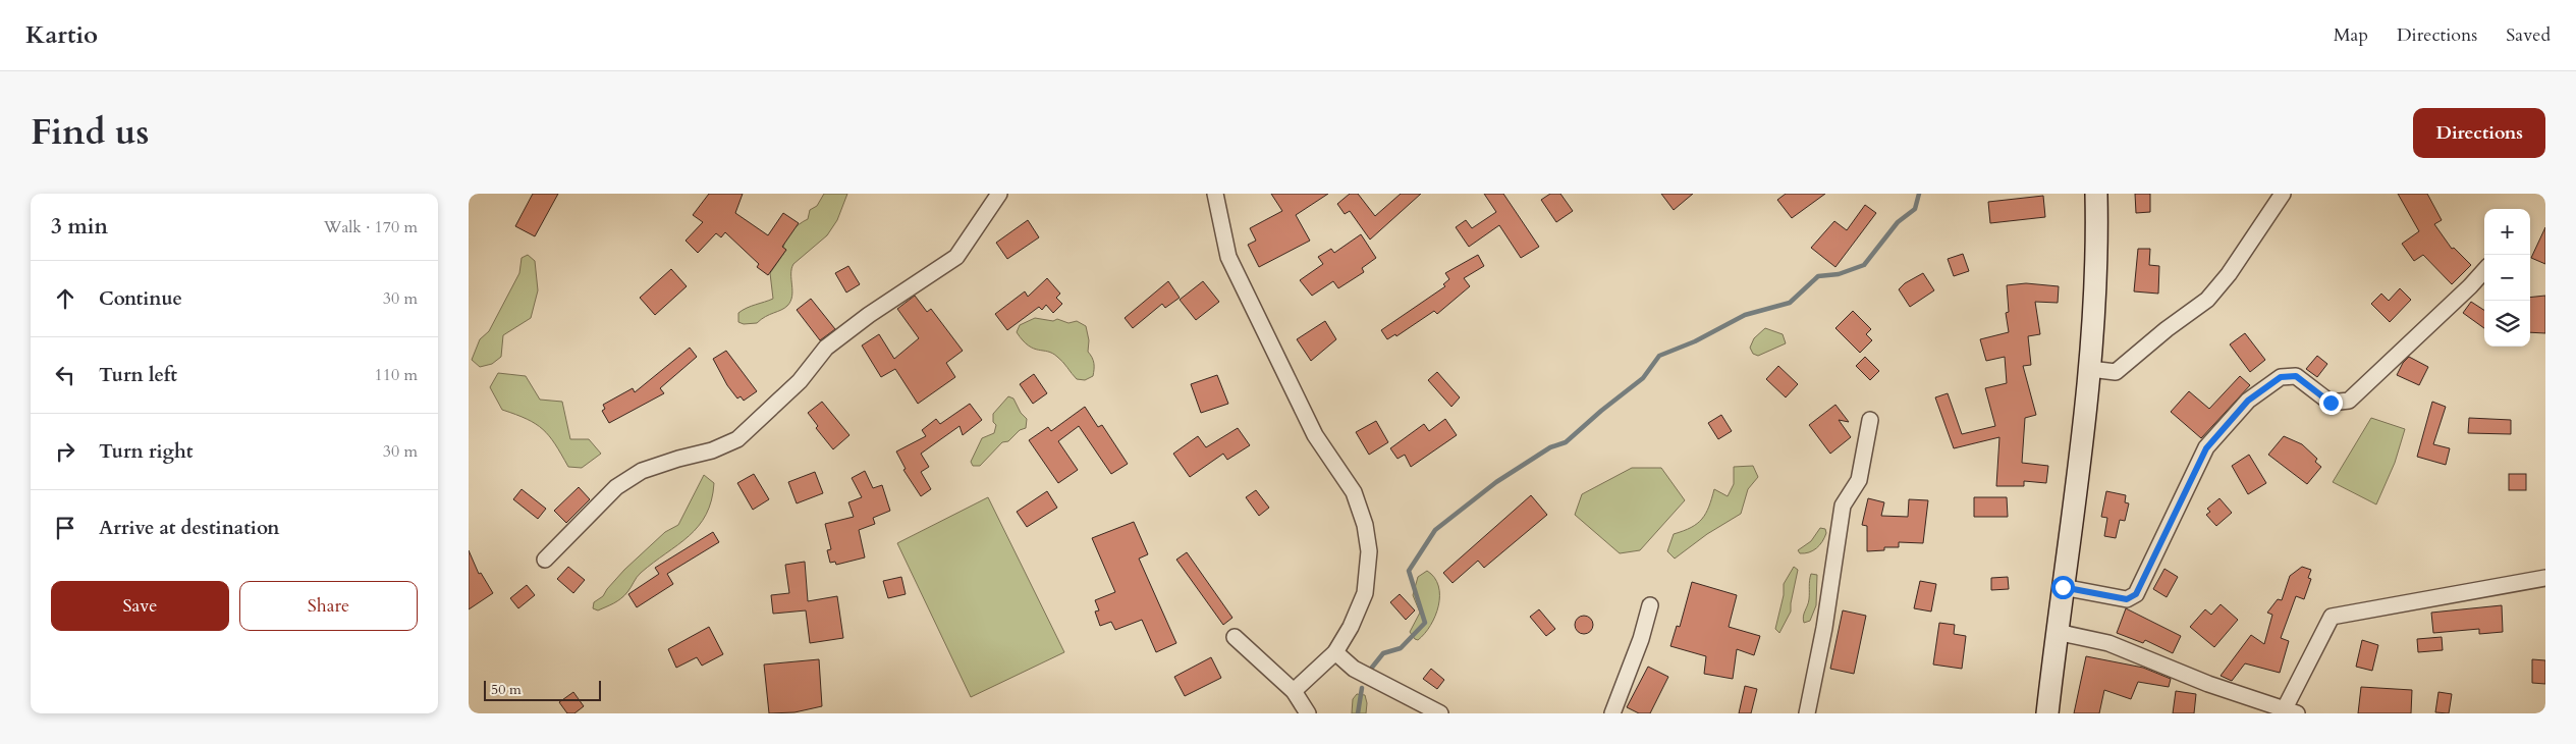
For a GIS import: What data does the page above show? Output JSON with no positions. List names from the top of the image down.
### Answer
{
  "scale_bar": "50 m",
  "page": {
    "header": "Kartio",
    "nav": ["Map", "Directions", "Saved"],
    "title": "Find us",
    "buttons": [
      "Directions",
      ["Save", "Share"]
    ],
    "heading": ["3 min", "Walk · 170 m"],
    "map_buttons": ["+", "−"],
    "list": [
      ["Continue", "30 m"],
      ["Turn left", "110 m"],
      ["Turn right", "30 m"],
      "Arrive at destination"
    ],
    "scale": "50 m"
  }
}
